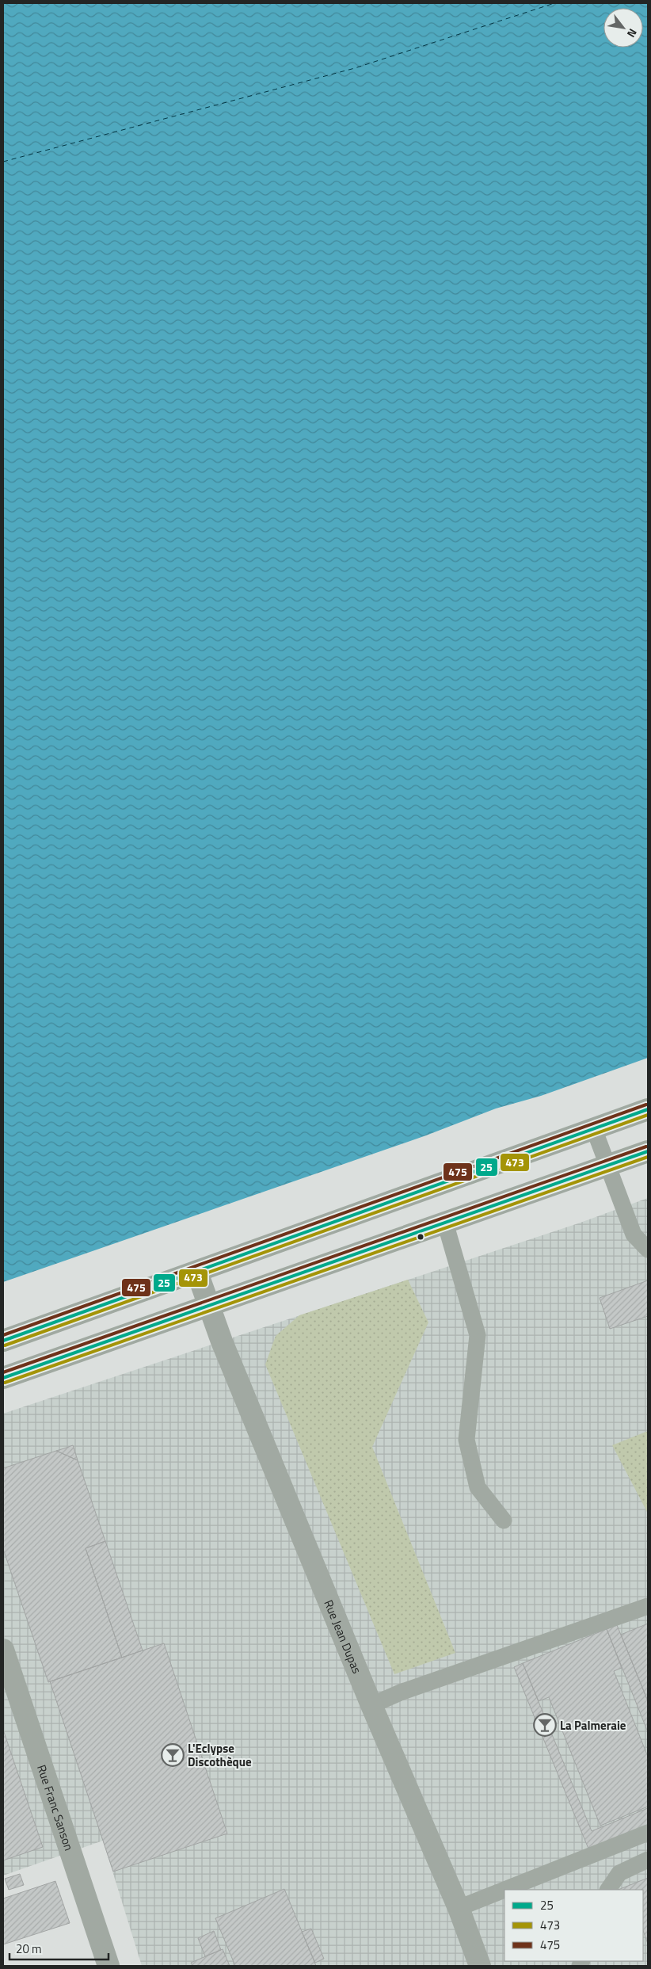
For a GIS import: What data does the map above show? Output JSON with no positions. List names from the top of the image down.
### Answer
{
  "streets": {
    "street": ["Rue Jean Dupas", "Rue Franc Sanson"]
  },
  "places": {
    "bar": ["La Palmeraie", "L'Eclypse Discothèque"]
  },
  "lines": ["transit line 475", "transit line 25", "transit line 473"],
  "legend": ["25", "473", "475"],
  "scale_bar": "20 m",
  "north": "bottom right"
}
